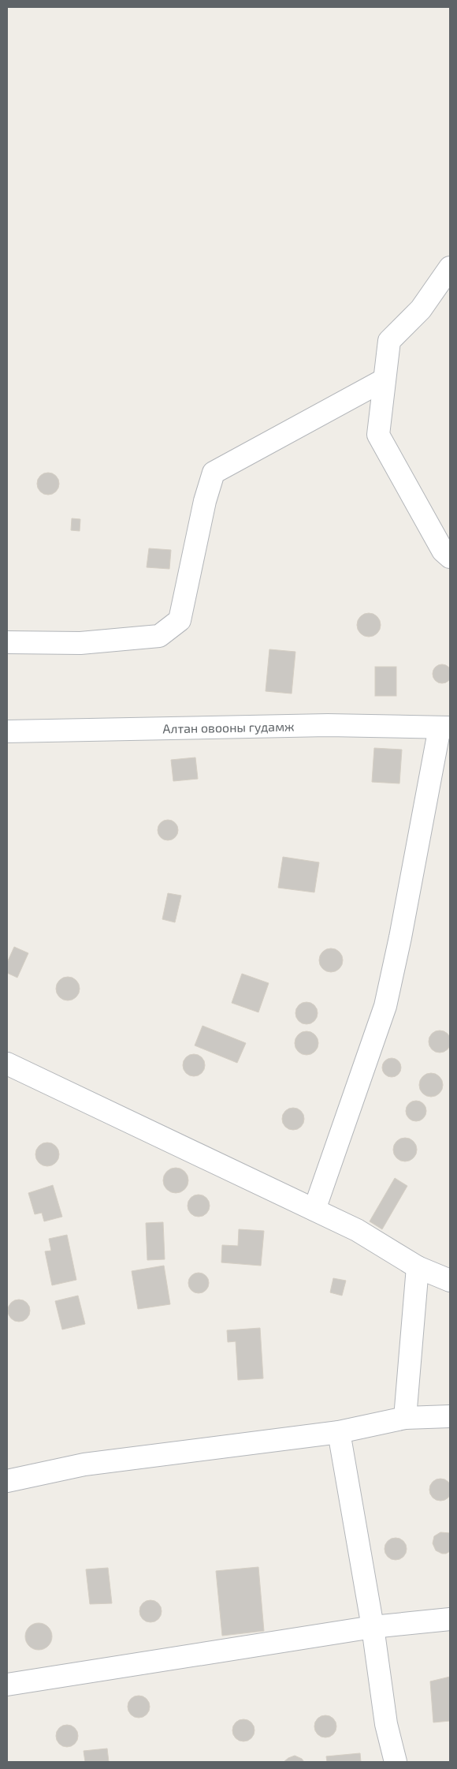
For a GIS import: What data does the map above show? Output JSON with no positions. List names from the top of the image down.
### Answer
{
  "streets": {
    "street": ["Алтан овооны гудамж"]
  }
}
